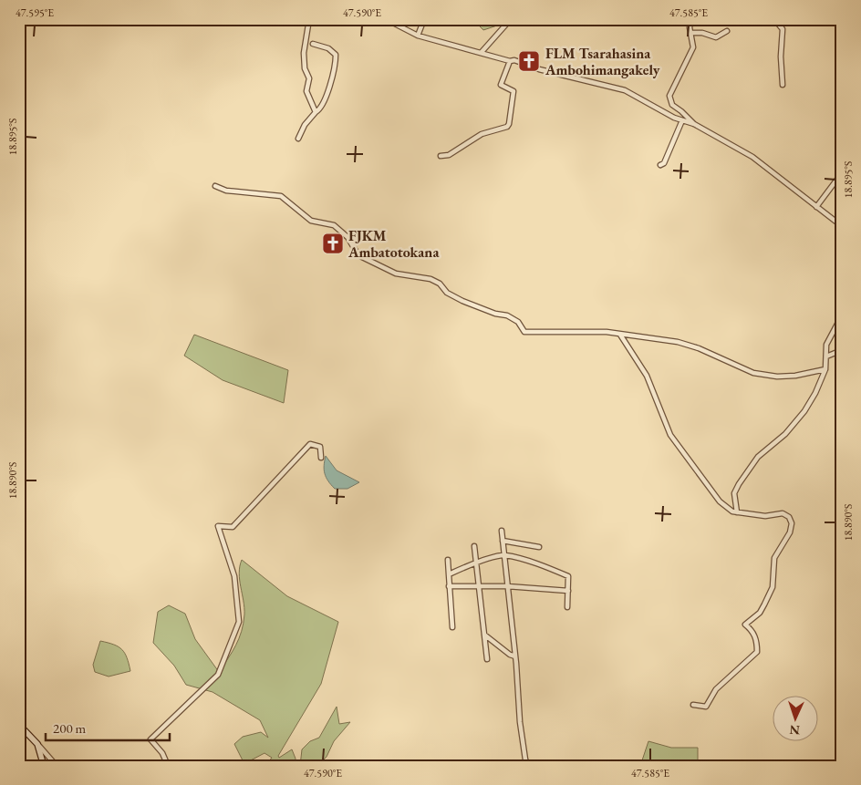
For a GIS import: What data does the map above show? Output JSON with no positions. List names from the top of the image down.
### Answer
{
  "places": {
    "church": ["FLM Tsarahasina Ambohimangakely", "FJKM Ambatotokana"]
  },
  "scale_bar": "200 m",
  "north": "bottom",
  "coordinates": [
    "47.595°E",
    "47.590°E",
    "47.585°E",
    "18.895°S",
    "18.890°S"
  ]
}
